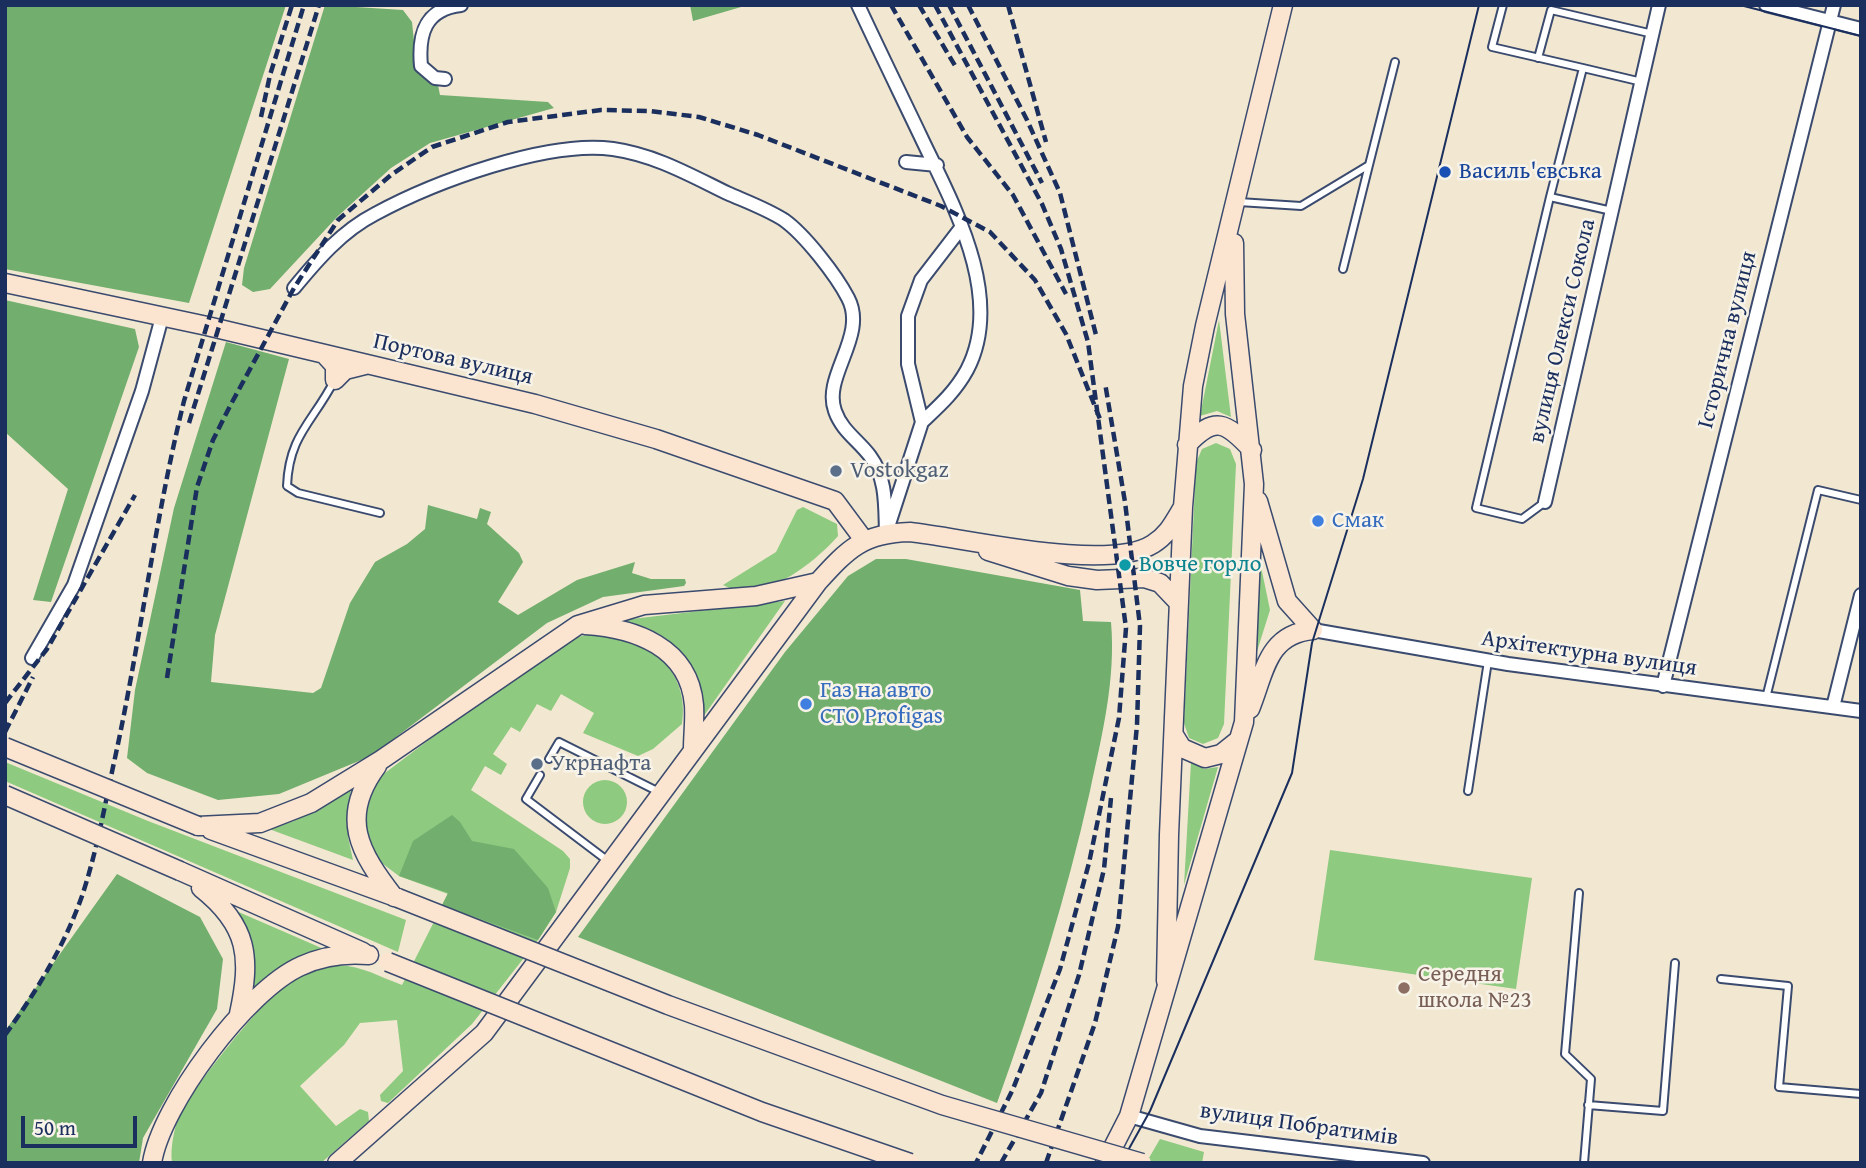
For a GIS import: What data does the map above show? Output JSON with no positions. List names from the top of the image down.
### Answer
{
  "streets": {
    "main road": ["Портова вулиця"],
    "street": [
      "вулиця Олекси Сокола",
      "Історична вулиця",
      "Архітектурна вулиця",
      "вулиця Побратимів"
    ]
  },
  "crossings": [
    ["Історична вулиця", "Архітектурна вулиця"]
  ],
  "places": [
    "Василь'євська",
    "Vostokgaz",
    "Смак",
    "Вовче горло",
    "Газ на авто СТО Profigas",
    "Укрнафта",
    "Середня школа №23"
  ],
  "scale_bar": "50 m"
}
